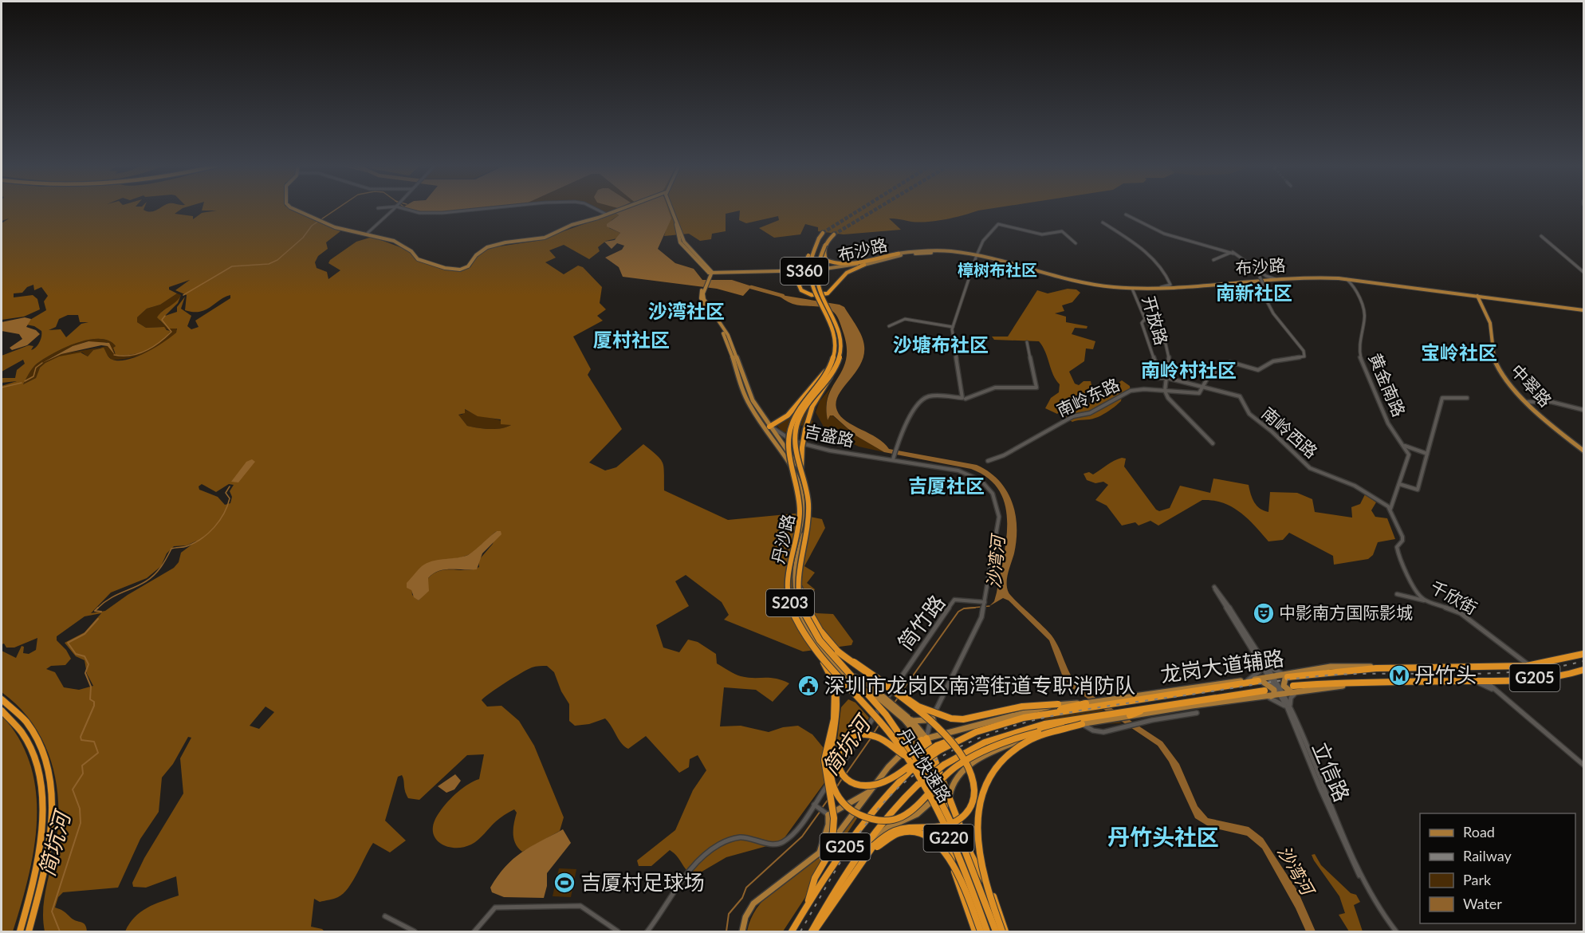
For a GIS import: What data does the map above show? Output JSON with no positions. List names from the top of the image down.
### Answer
{
  "streets": {
    "highway": [
      "S203",
      "G205",
      "丹平快速路",
      "G220"
    ],
    "main road": [
      "布沙路",
      "S360",
      "中翠路",
      "丹沙路",
      "龙岗大道辅路"
    ],
    "street": [
      "开放路",
      "黄金南路",
      "南岭东路",
      "南岭西路",
      "吉盛路",
      "千欣街",
      "简竹路",
      "立信路"
    ]
  },
  "crossings": [
    ["布沙路", "开放路"],
    ["布沙路", "黄金南路"],
    ["布沙路", "中翠路"],
    ["开放路", "南岭西路"],
    ["南岭东路", "南岭西路"],
    ["南岭西路", "千欣街"],
    ["吉盛路", "丹沙路"],
    ["吉盛路", "简竹路"],
    ["吉盛路", "G220"],
    ["丹沙路", "G220"],
    ["千欣街", "G205"],
    ["龙岗大道辅路", "G205"],
    ["龙岗大道辅路", "立信路"],
    ["龙岗大道辅路", "G220"]
  ],
  "districts": [
    "樟树布社区",
    "南新社区",
    "沙湾社区",
    "厦村社区",
    "沙塘布社区",
    "宝岭社区",
    "南岭村社区",
    "吉厦社区",
    "丹竹头社区"
  ],
  "water": ["沙湾河", "简坑河"],
  "places": {
    "theatre": ["中影南方国际影城"],
    "metro station": ["丹竹头"],
    "public building": ["深圳市龙岗区南湾街道专职消防队"],
    "sports": ["吉厦村足球场"]
  },
  "legend": [
    "Road",
    "Railway",
    "Park",
    "Water"
  ]
}
